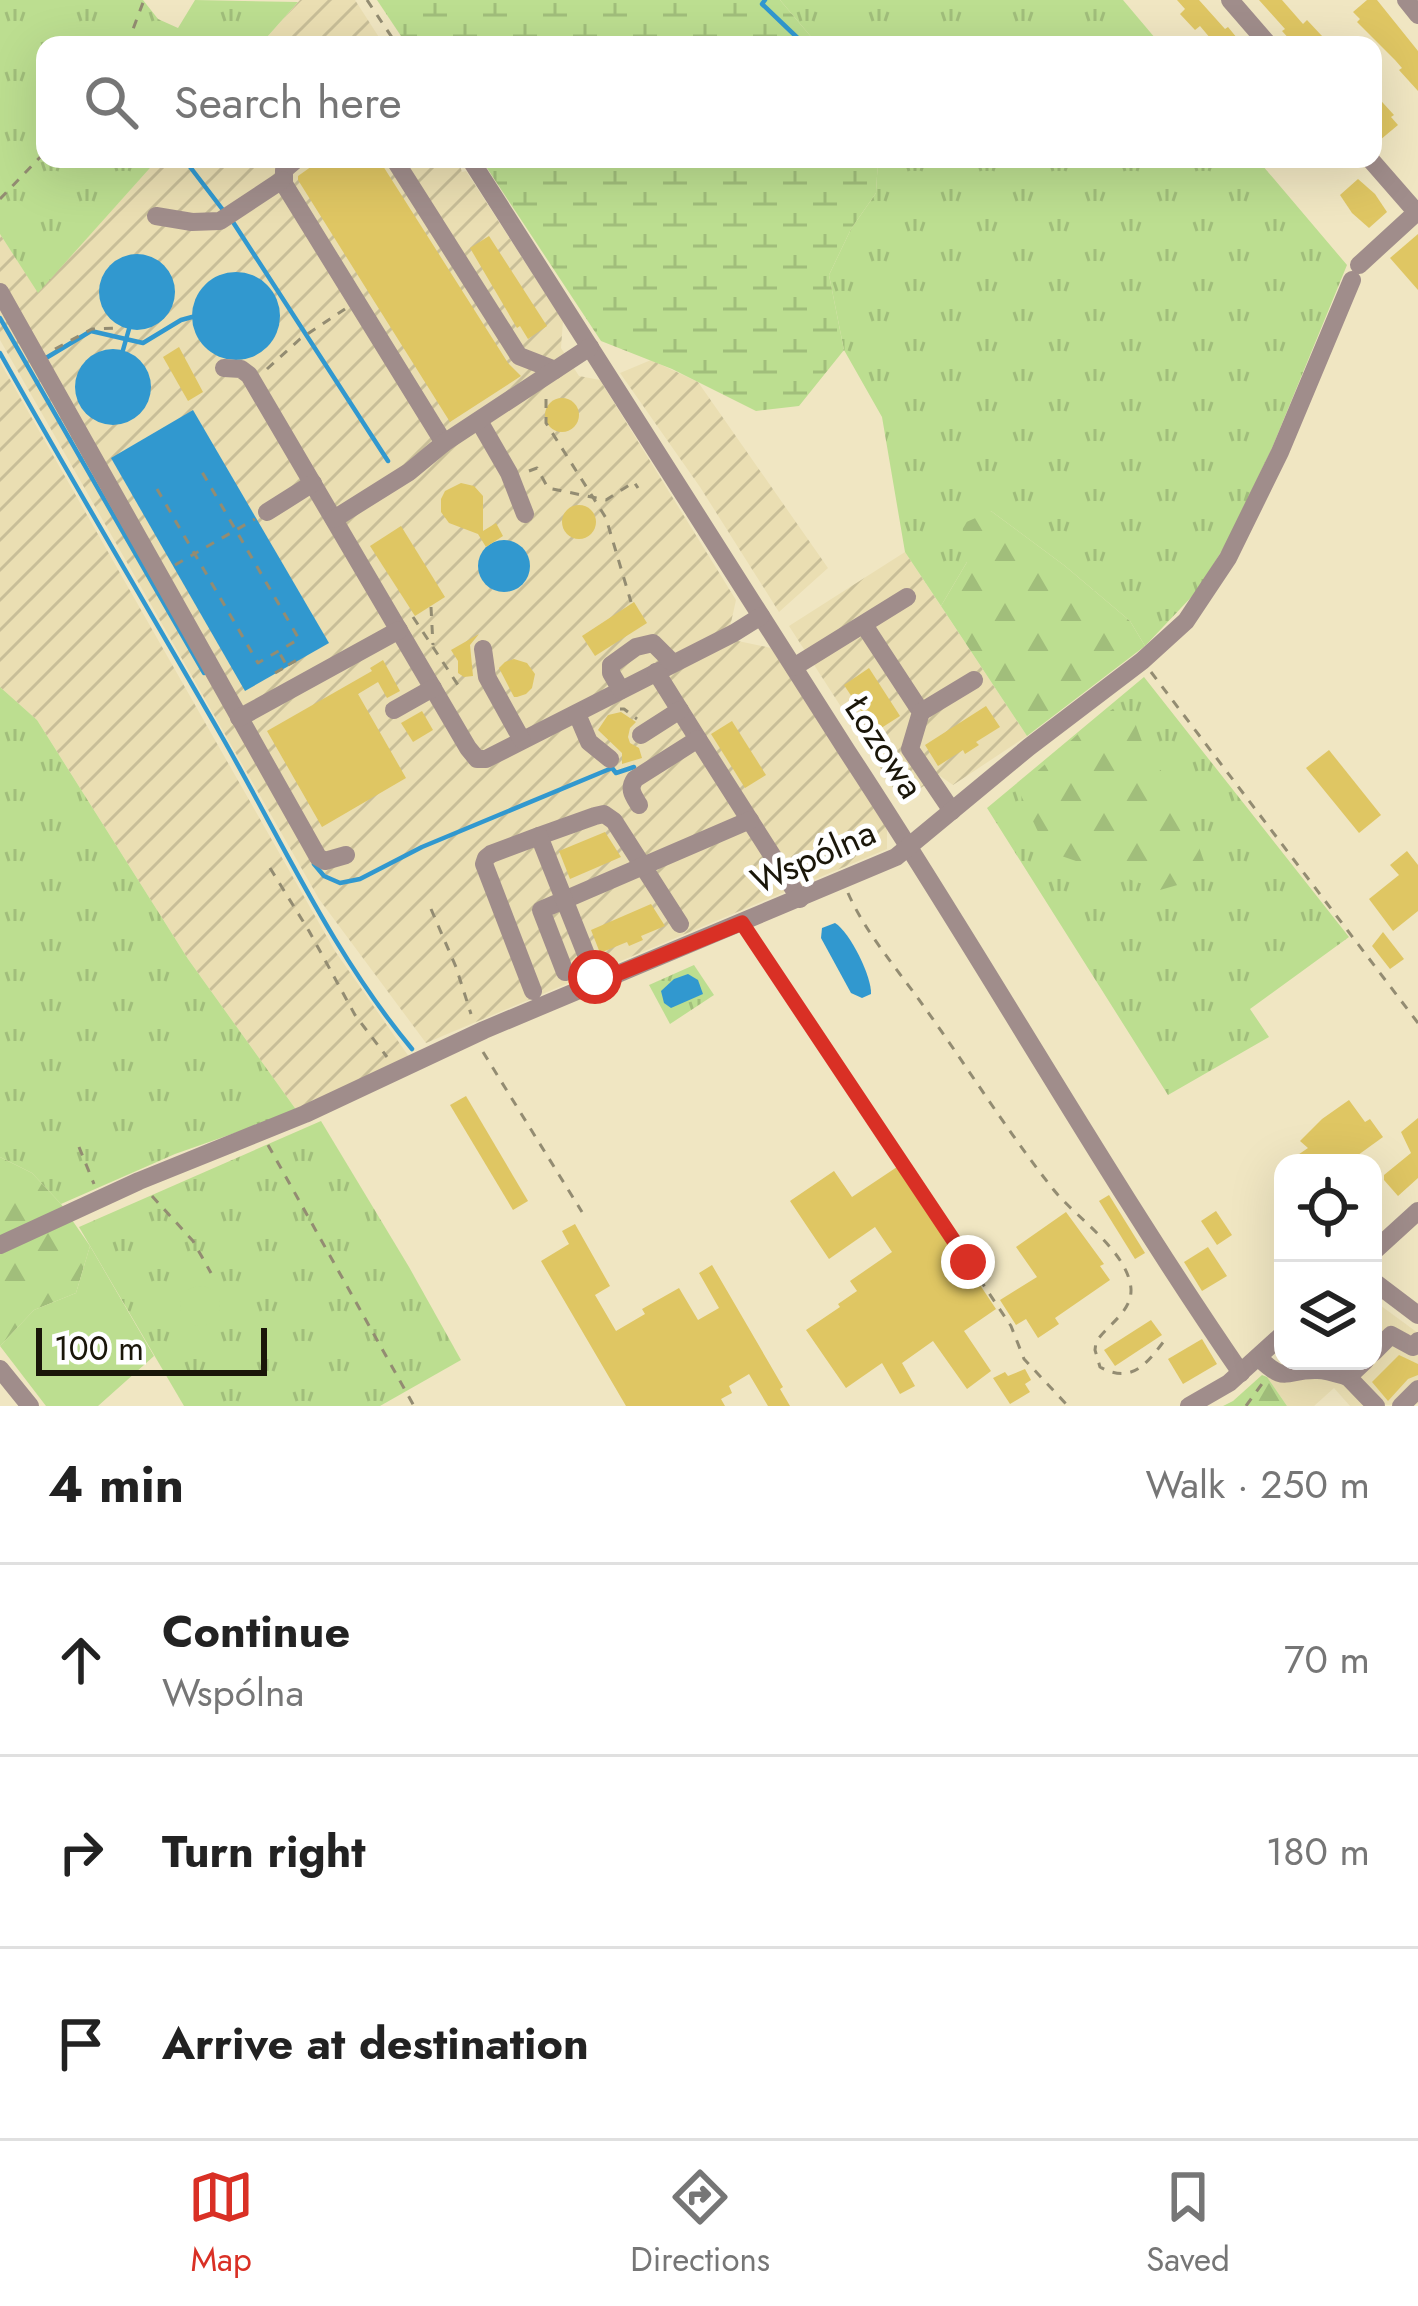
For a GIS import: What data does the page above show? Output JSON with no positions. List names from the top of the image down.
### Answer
{
  "streets": {
    "street": ["Łozowa", "Wspólna"]
  },
  "crossings": [
    ["Łozowa", "Wspólna"]
  ],
  "scale_bar": "100 m",
  "page": {
    "search": "Search here",
    "scale": "100 m",
    "heading": ["4 min", "Walk · 250 m"],
    "list": [
      ["Continue", "Wspólna", "70 m"],
      ["Turn right", "180 m"],
      "Arrive at destination"
    ],
    "nav": ["Map", "Directions", "Saved"]
  }
}
